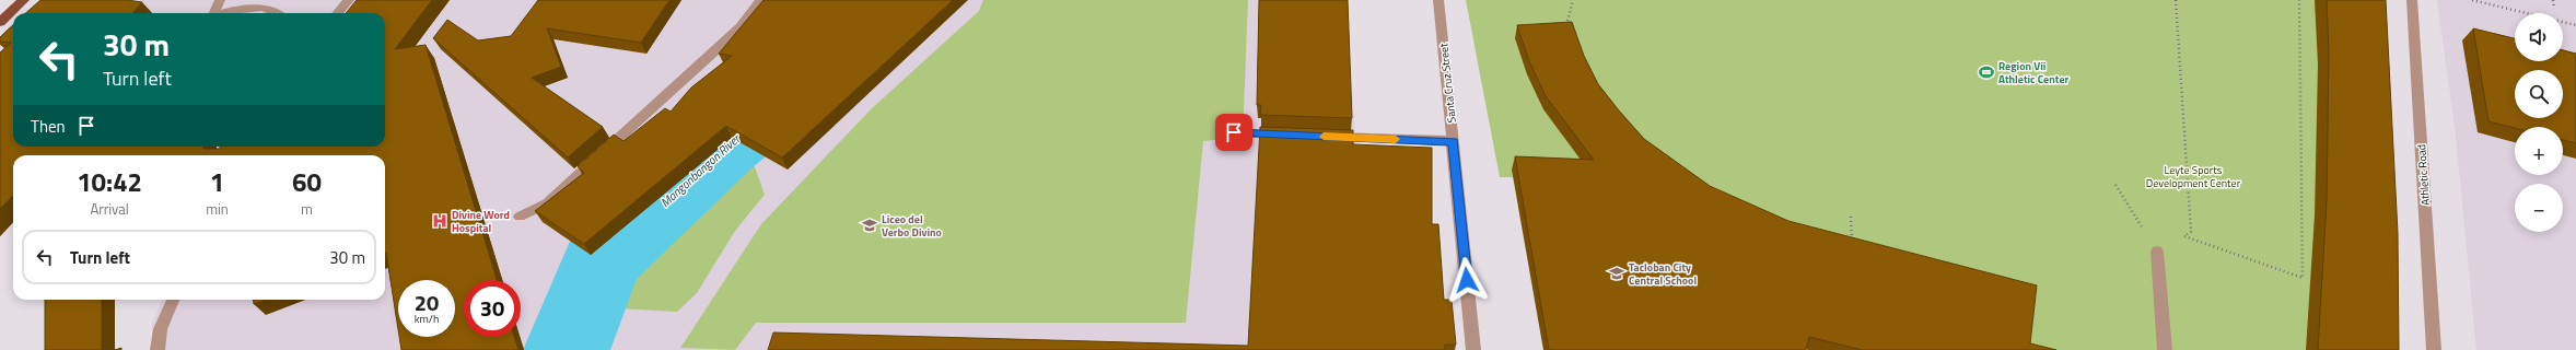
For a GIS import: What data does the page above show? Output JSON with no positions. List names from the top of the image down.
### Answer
{
  "streets": {
    "street": ["Santa Cruz Street", "Athletic Road"]
  },
  "water": ["Mangonbangon River"],
  "parks": ["Leyte Sports Development Center"],
  "places": {
    "sports": ["Region Vii Athletic Center"],
    "hospital": ["Divine Word Hospital"],
    "school or university": ["Liceo del Verbo Divino", "Tacloban City Central School"]
  },
  "page": {
    "map_buttons": ["+", "−"],
    "turn": ["30 m", "Turn left"],
    "then": "Then",
    "eta": [
      "10:42",
      "Arrival",
      "1",
      "min",
      "60",
      "m"
    ],
    "list": [
      {
        "name": "Turn left",
        "value": "30 m"
      }
    ],
    "speed": "20 km/h",
    "limit": "30"
  }
}
